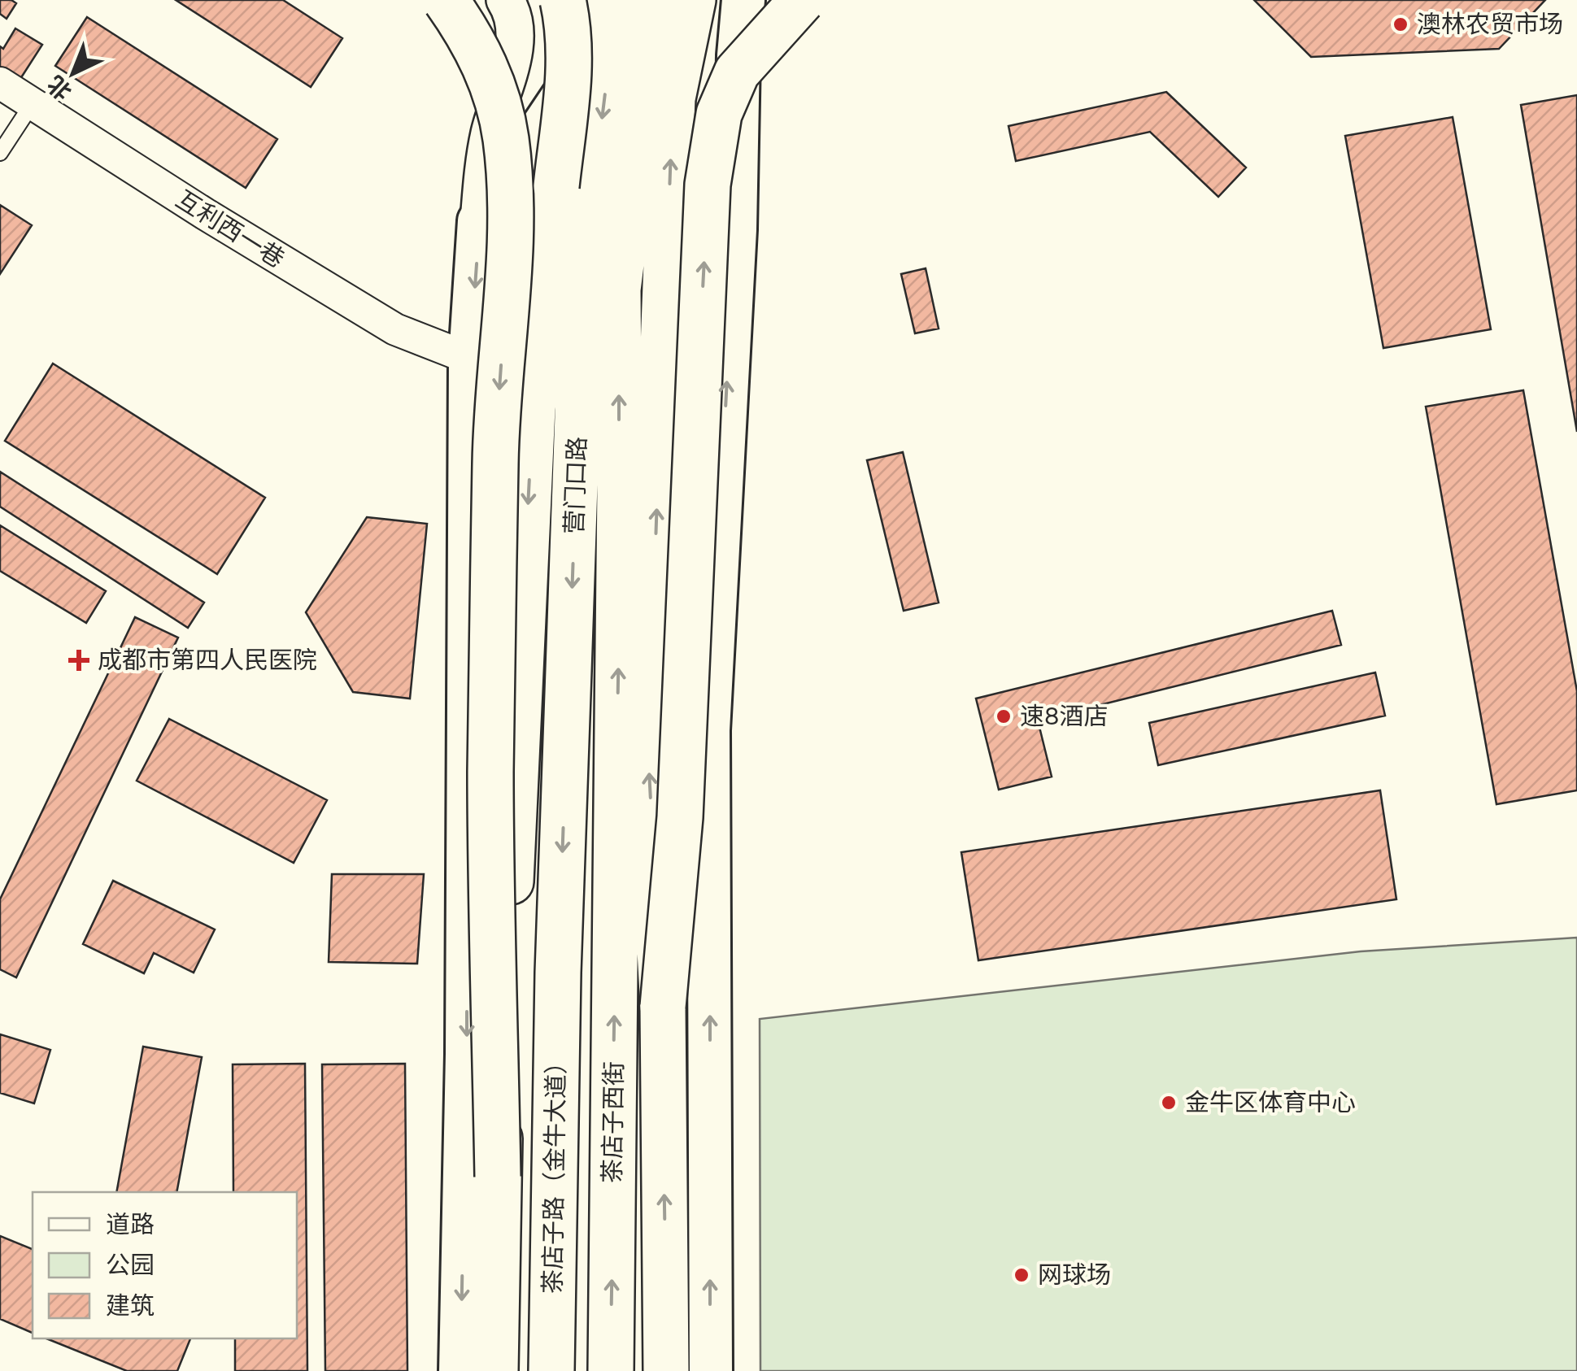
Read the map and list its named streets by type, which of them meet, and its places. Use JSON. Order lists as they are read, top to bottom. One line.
{"streets":{"highway":["营门口路","茶店子西街","茶店子路（金牛大道）"],"street":["互利西一巷"]},"crossings":[["营门口路","茶店子西街"],["营门口路","茶店子路（金牛大道）"]],"places":{"other":["澳林农贸市场","速8酒店","金牛区体育中心","网球场"],"health":["成都市第四人民医院"]},"legend":["道路","公园","建筑"],"north":"bottom left"}
